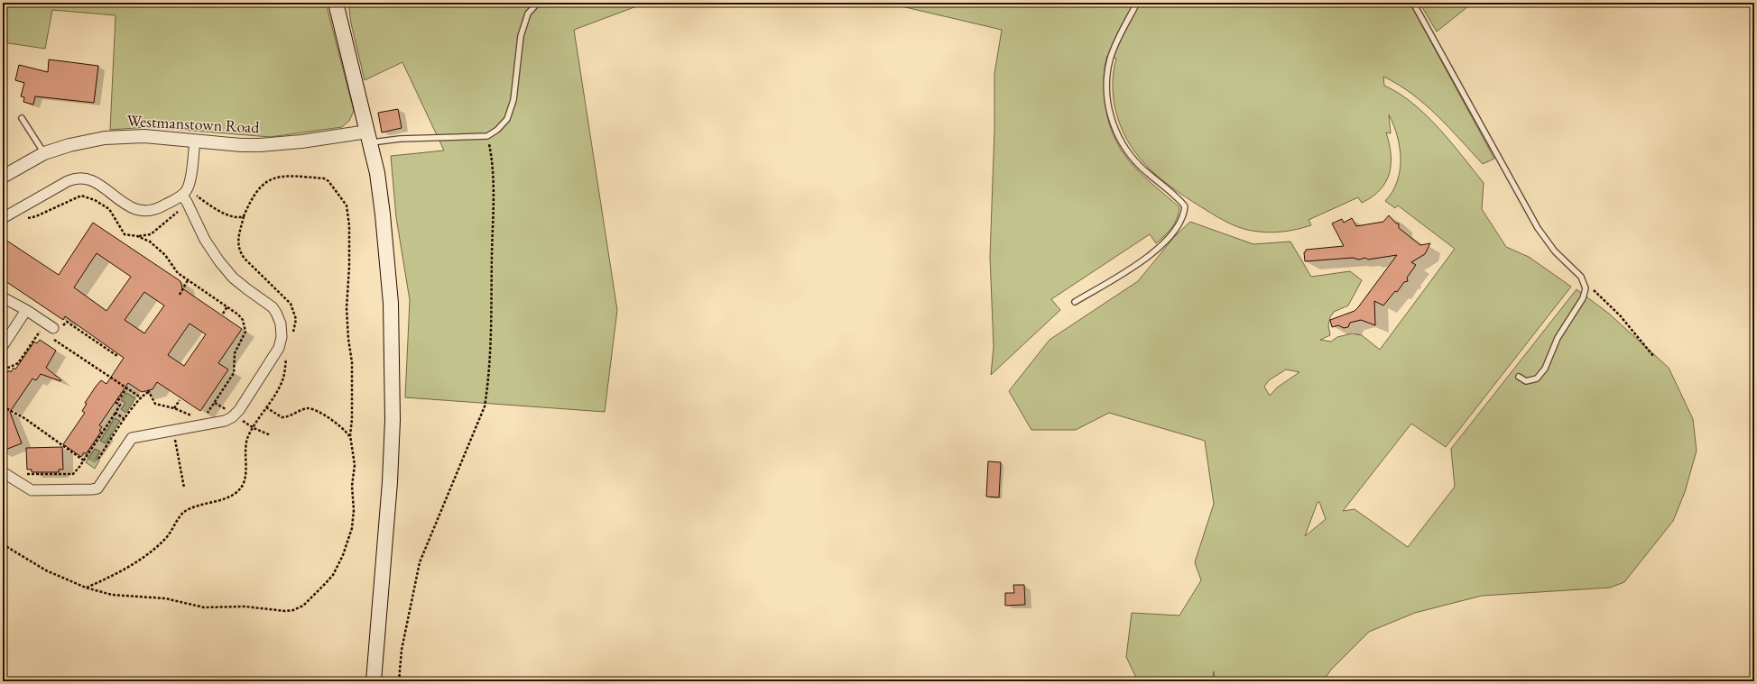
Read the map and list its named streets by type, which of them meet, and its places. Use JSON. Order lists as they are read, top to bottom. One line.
{"streets":{"street":["Westmanstown Road"]}}
